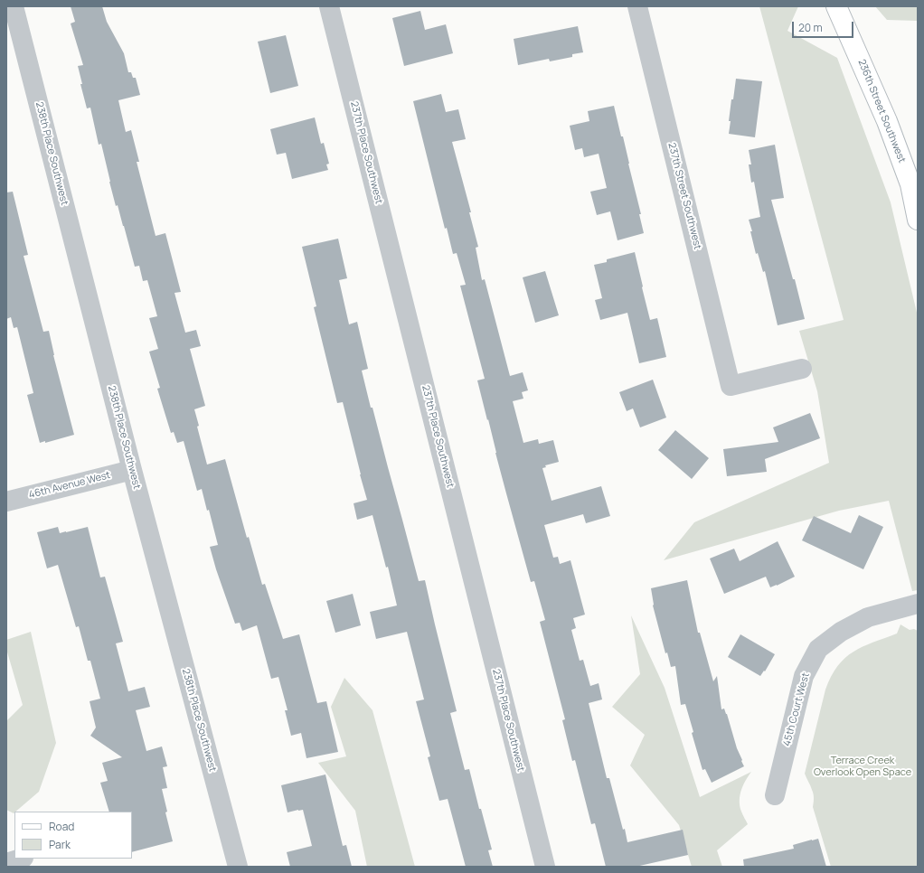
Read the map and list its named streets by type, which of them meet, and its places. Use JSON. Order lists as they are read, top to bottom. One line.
{"streets":{"main road":["236th Street Southwest"],"street":["237th Place Southwest","238th Place Southwest","237th Street Southwest","46th Avenue West","45th Court West"]},"crossings":[["238th Place Southwest","46th Avenue West"]],"parks":["Terrace Creek Overlook Open Space"],"legend":["Road","Park"],"scale_bar":"20 m"}
